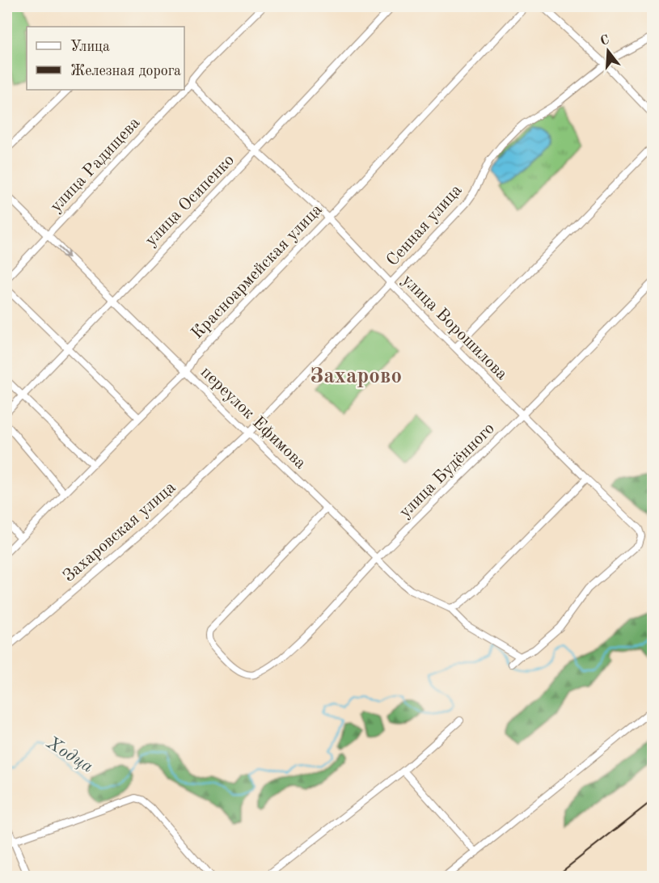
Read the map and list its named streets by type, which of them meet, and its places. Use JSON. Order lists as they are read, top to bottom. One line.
{"streets":{"street":["улица Радищева","улица Осипенко","Сенная улица","Красноармейская улица","улица Ворошилова","переулок Ефимова","улица Будённого","Захаровская улица"]},"crossings":[["улица Радищева","улица Ворошилова"],["улица Радищева","переулок Ефимова"],["улица Осипенко","улица Ворошилова"],["улица Осипенко","переулок Ефимова"],["Сенная улица","улица Ворошилова"],["Сенная улица","переулок Ефимова"],["Сенная улица","Захаровская улица"],["Красноармейская улица","улица Ворошилова"],["Красноармейская улица","переулок Ефимова"],["улица Ворошилова","улица Будённого"],["переулок Ефимова","улица Будённого"],["переулок Ефимова","Захаровская улица"]],"districts":["Захарово"],"water":["Ходца"],"legend":["Улица","Железная дорога"],"north":"top"}
